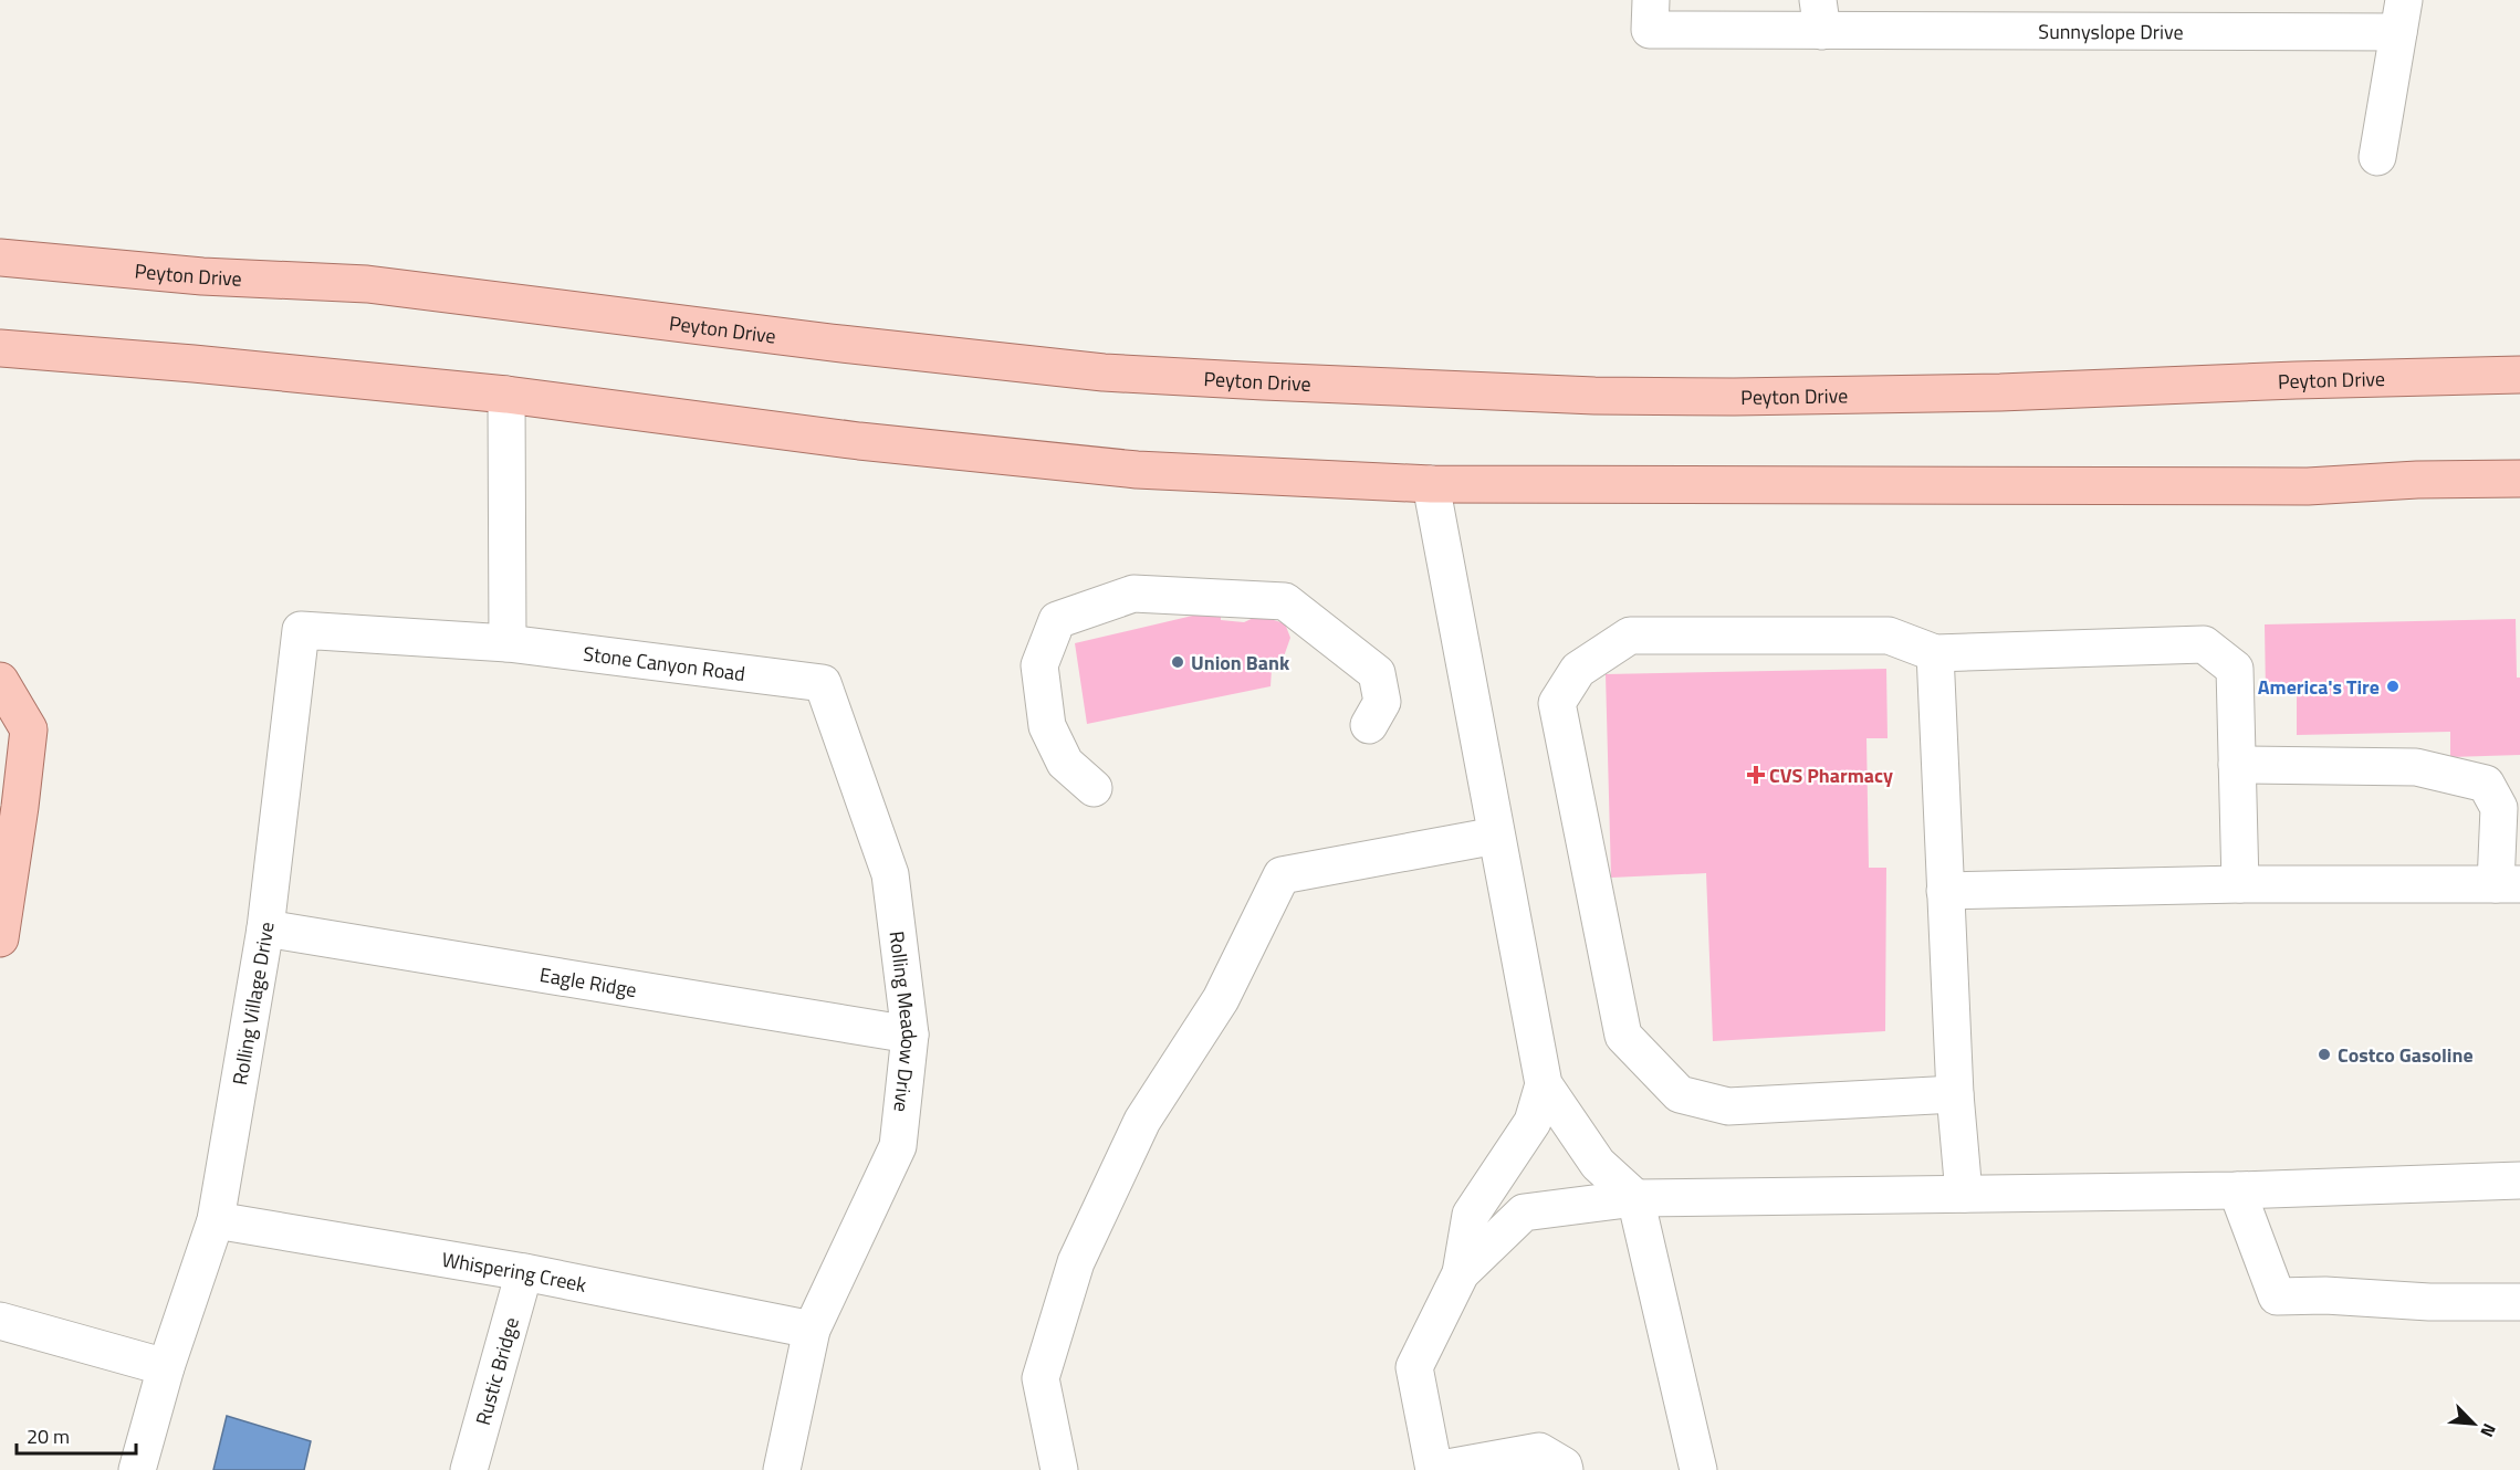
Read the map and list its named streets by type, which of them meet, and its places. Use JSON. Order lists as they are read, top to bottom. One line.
{"streets":{"main road":["Peyton Drive"],"street":["Sunnyslope Drive","Stone Canyon Road","Eagle Ridge","Rolling Village Drive","Rolling Meadow Drive","Whispering Creek","Rustic Bridge"]},"crossings":[["Stone Canyon Road","Rolling Village Drive"],["Stone Canyon Road","Rolling Meadow Drive"],["Eagle Ridge","Rolling Village Drive"],["Eagle Ridge","Rolling Meadow Drive"],["Rolling Village Drive","Whispering Creek"],["Rolling Meadow Drive","Whispering Creek"],["Whispering Creek","Rustic Bridge"]],"places":{"other":["Union Bank","America's Tire","Costco Gasoline"],"health":["CVS Pharmacy"]},"scale_bar":"20 m","north":"bottom right"}
